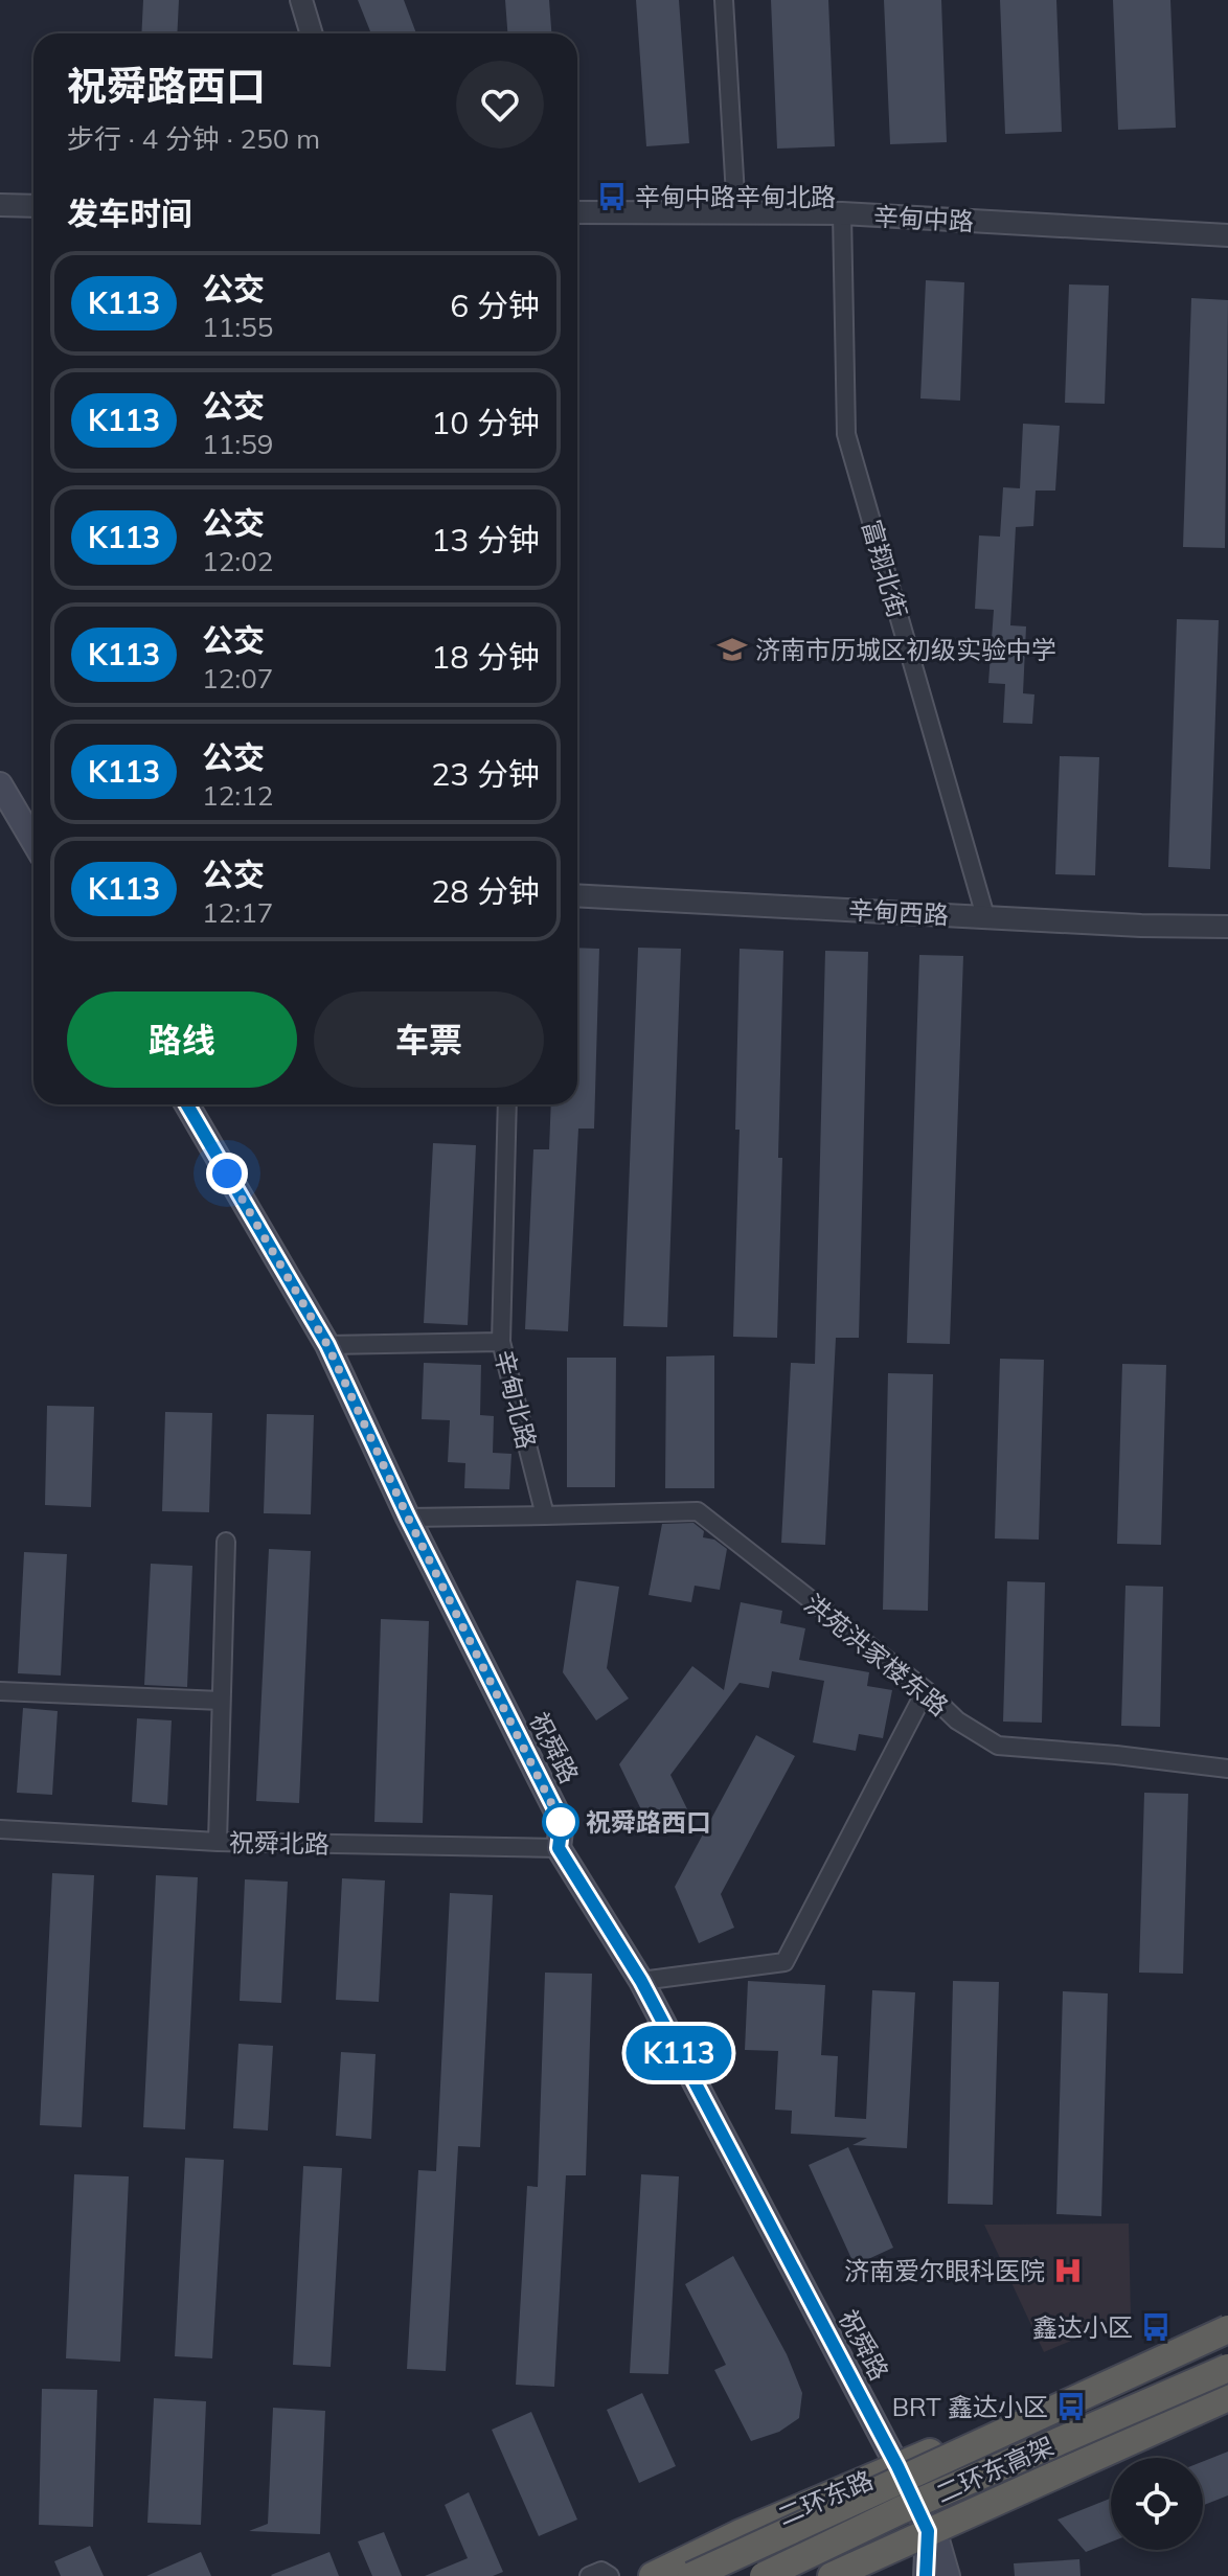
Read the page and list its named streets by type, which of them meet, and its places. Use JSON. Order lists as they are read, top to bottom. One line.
{"streets":{"highway":["二环东高架","二环东路"],"main road":["祝舜路"],"street":["辛甸中路","富翔北街","辛甸西路","辛甸北路","洪苑洪家楼东路","祝舜北路"]},"crossings":[["辛甸中路","富翔北街"],["富翔北街","辛甸西路"],["辛甸北路","洪苑洪家楼东路"],["祝舜路","祝舜北路"],["祝舜路","二环东路"]],"places":{"bus stop":["辛甸中路辛甸北路","鑫达小区","BRT 鑫达小区"],"school or university":["济南市历城区初级实验中学"],"other":["祝舜路西口"],"hospital":["济南爱尔眼科医院"]},"lines":["bus line K113"],"page":{"on_map":"K113","heading":[["祝舜路西口","步行 · 4 分钟 · 250 m"],"发车时间"],"list":[{"mark":"K113","name":"公交","note":"11:55","value":"6 分钟"},{"mark":"K113","name":"公交","note":"11:59","value":"10 分钟"},{"mark":"K113","name":"公交","note":"12:02","value":"13 分钟"},{"mark":"K113","name":"公交","note":"12:07","value":"18 分钟"},{"mark":"K113","name":"公交","note":"12:12","value":"23 分钟"},{"mark":"K113","name":"公交","note":"12:17","value":"28 分钟"}],"buttons":["路线","车票"]}}
